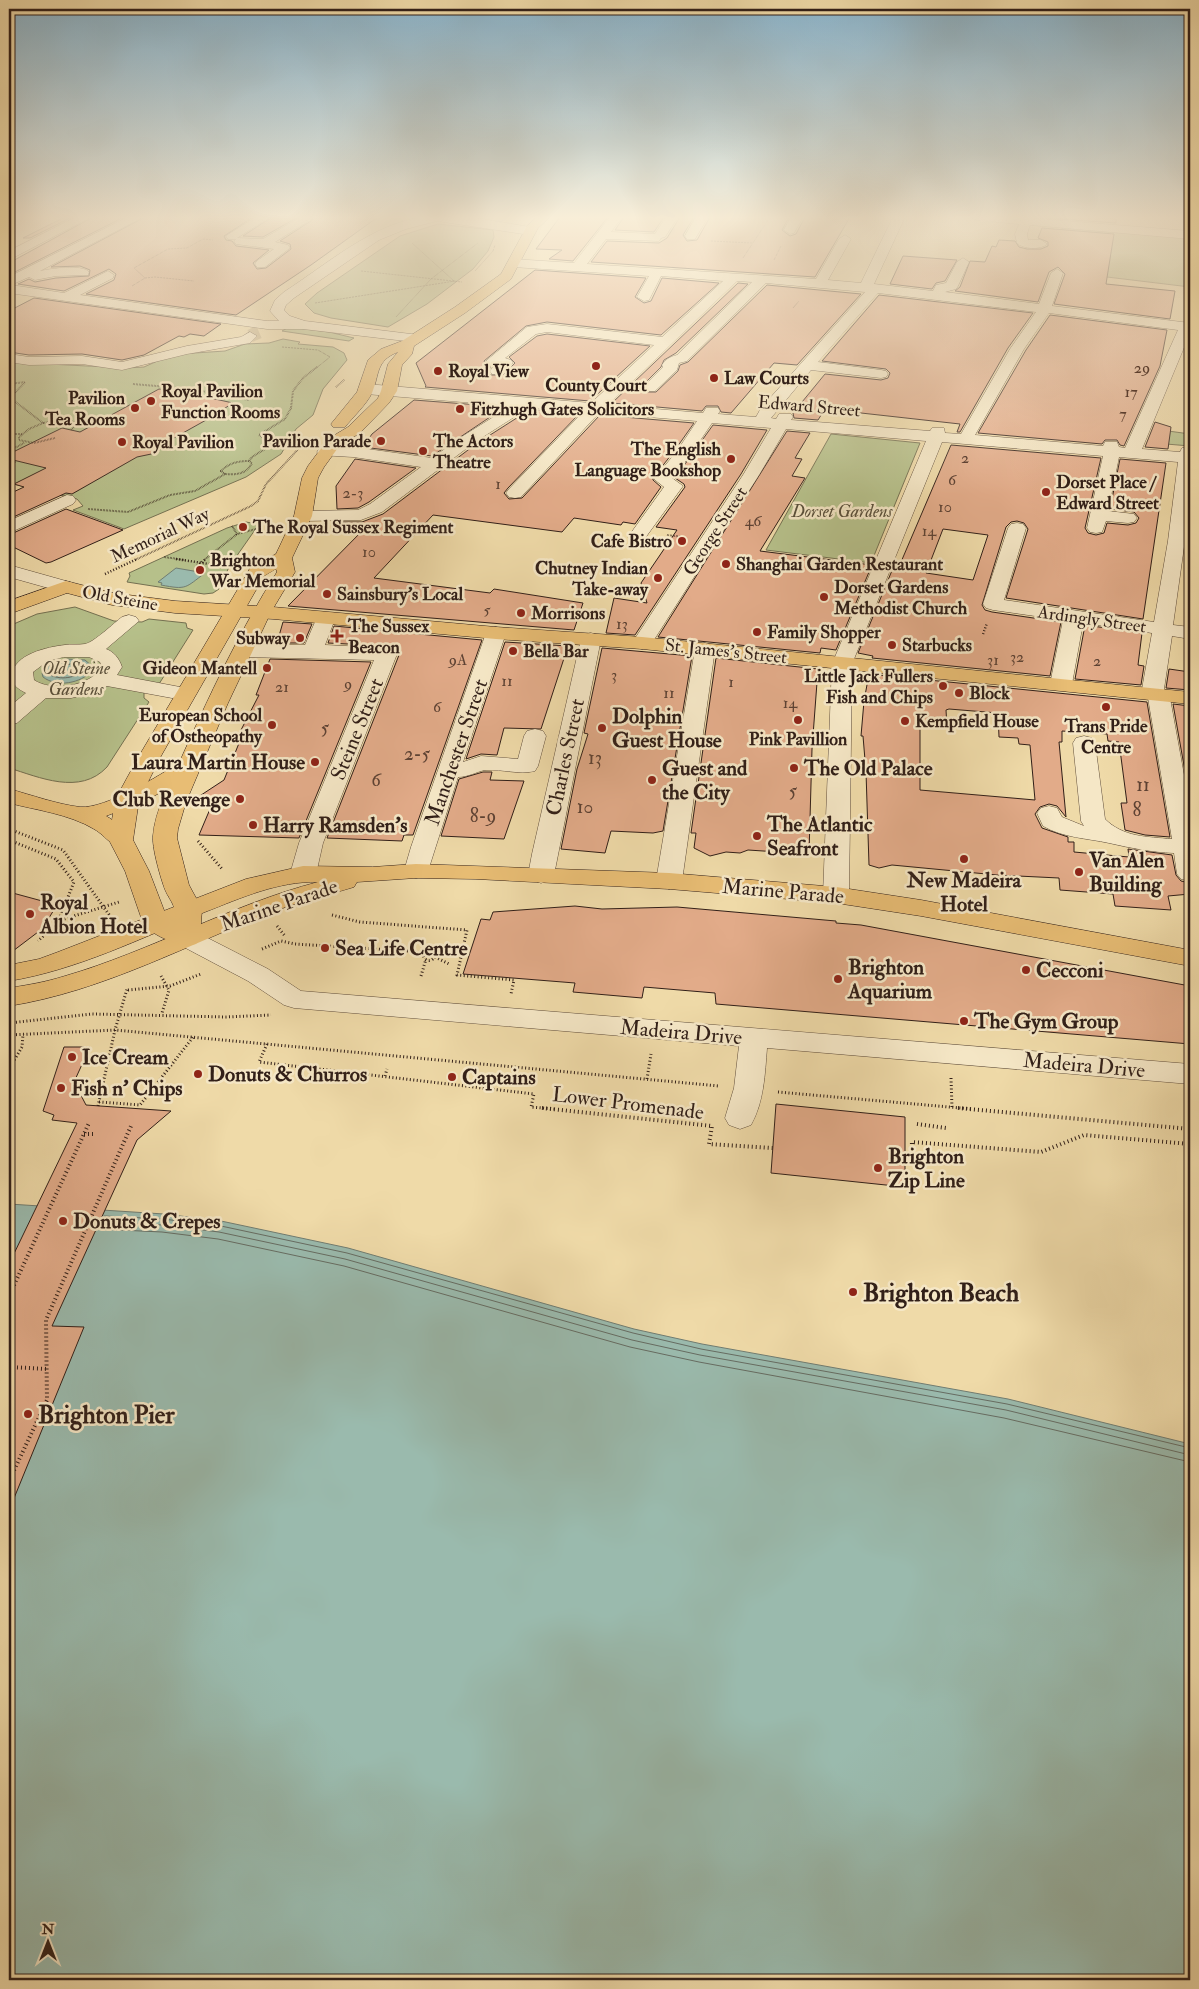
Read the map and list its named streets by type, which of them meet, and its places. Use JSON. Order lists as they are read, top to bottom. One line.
{"streets":{"main road":["Old Steine","St. James's Street","Marine Parade"],"street":["Edward Street","George Street","Ardingly Street","Steine Street","Manchester Street","Charles Street","Madeira Drive"],"path":["Memorial Way","Lower Promenade"]},"crossings":[["Edward Street","George Street"],["George Street","St. James's Street"],["Memorial Way","Old Steine"],["Old Steine","St. James's Street"],["St. James's Street","Manchester Street"],["St. James's Street","Charles Street"],["Steine Street","Marine Parade"],["Manchester Street","Marine Parade"],["Charles Street","Marine Parade"],["Marine Parade","Madeira Drive"]],"parks":["Dorset Gardens","Old Steine Gardens"],"places":{"other":["County Court","Royal View","Law Courts","Royal Pavilion Function Rooms","Pavilion Tea Rooms","Fitzhugh Gates Solicitors","Pavilion Parade","Royal Pavilion","The Actors Theatre","The English Language Bookshop","Dorset Place / Edward Street","The Royal Sussex Regiment","Cafe Bistro","Shanghai Garden Restaurant","Brighton War Memorial","Chutney Indian Take-away","Sainsbury's Local","Dorset Gardens Methodist Church","Morrisons","Family Shopper","Subway","Starbucks","Bella Bar","Gideon Mantell","Little Jack Fullers Fish and Chips","Block","Trans Pride Centre","Pink Pavillion","Kempfield House","European School of Ostheopathy","Dolphin Guest House","Laura Martin House","The Old Palace","Guest and the City","Club Revenge","Harry Ramsden's","The Atlantic Seafront","New Madeira Hotel","Van Alen Building","Royal Albion Hotel","Sea Life Centre","Cecconi","Brighton Aquarium","The Gym Group","Ice Cream","Donuts & Churros","Captains","Fish n' Chips","Brighton Zip Line","Donuts & Crepes","Brighton Beach","Brighton Pier"],"health":["The Sussex Beacon"]},"house_numbers":["29","17","7","2","6","1","2-3","10","46","14","10","5","13","32","9A","31","2","3","11","1","9","21","11","14","6","5","2-5","13","6","11","5","10","8","8-9"],"north":"top"}
